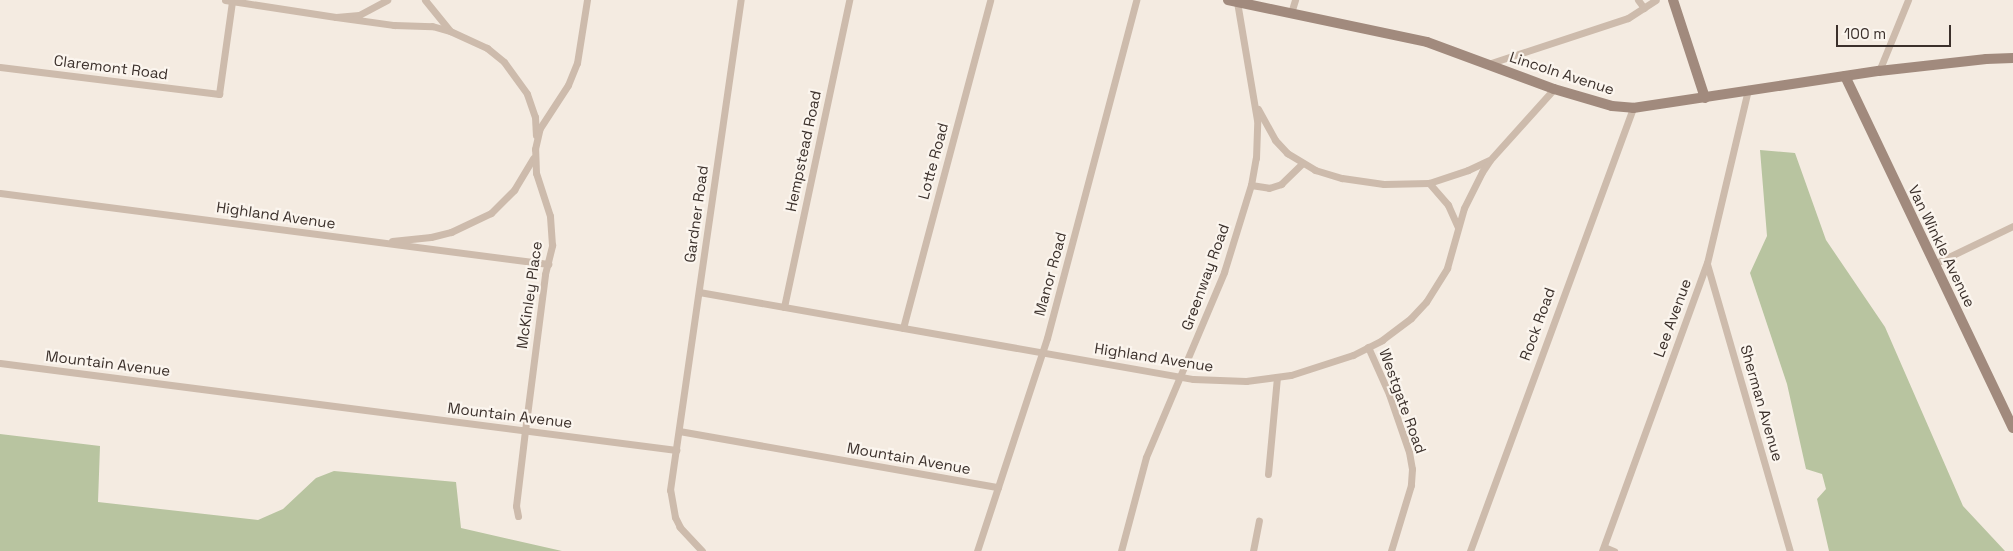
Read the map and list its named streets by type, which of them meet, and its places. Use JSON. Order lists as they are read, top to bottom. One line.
{"streets":{"main road":["Lincoln Avenue","Van Winkle Avenue"],"street":["Claremont Road","Hempstead Road","Lotte Road","Gardner Road","Highland Avenue","Manor Road","Greenway Road","McKinley Place","Lee Avenue","Rock Road","Mountain Avenue","Westgate Road","Sherman Avenue"]},"crossings":[["Lincoln Avenue","Highland Avenue"],["Lincoln Avenue","Van Winkle Avenue"],["Lincoln Avenue","Greenway Road"],["Lincoln Avenue","Lee Avenue"],["Lincoln Avenue","Rock Road"],["Hempstead Road","Highland Avenue"],["Lotte Road","Highland Avenue"],["Gardner Road","Highland Avenue"],["Gardner Road","Mountain Avenue"],["Highland Avenue","Manor Road"],["Highland Avenue","Greenway Road"],["Highland Avenue","McKinley Place"],["Highland Avenue","Westgate Road"],["Manor Road","Mountain Avenue"],["McKinley Place","Mountain Avenue"],["Lee Avenue","Sherman Avenue"]],"scale_bar":"100 m"}
